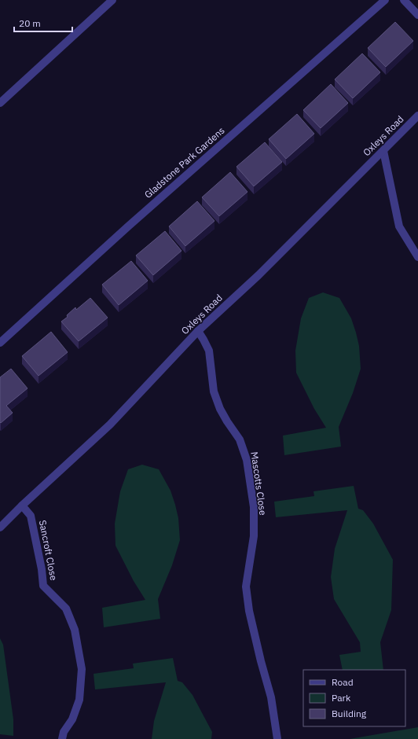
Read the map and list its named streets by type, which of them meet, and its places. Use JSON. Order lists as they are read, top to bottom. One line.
{"streets":{"street":["Oxleys Road","Gladstone Park Gardens","Mascotts Close","Sancroft Close"]},"crossings":[["Oxleys Road","Mascotts Close"],["Oxleys Road","Sancroft Close"]],"legend":["Road","Park","Building"],"scale_bar":"20 m"}
